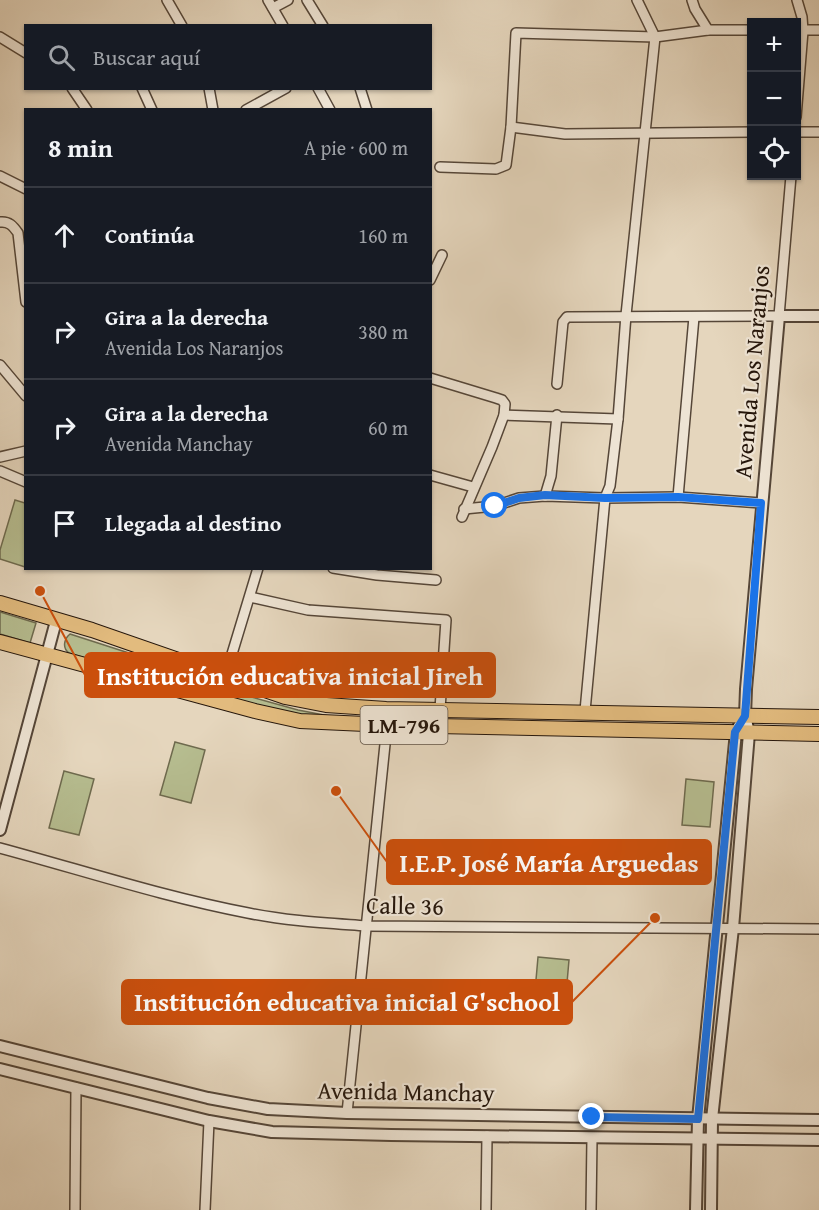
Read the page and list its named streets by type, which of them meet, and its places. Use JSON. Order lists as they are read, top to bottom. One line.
{"streets":{"main road":["LM-796"],"street":["Avenida Los Naranjos","Calle 36","Avenida Manchay"]},"crossings":[["Avenida Los Naranjos","LM-796"],["Avenida Los Naranjos","Calle 36"],["Avenida Los Naranjos","Avenida Manchay"]],"places":["Institución educativa inicial Jireh","I.E.P. José María Arguedas","Institución educativa inicial G'school"],"page":{"map_buttons":["+","−"],"search":"Buscar aquí","heading":["8 min","A pie · 600 m"],"list":[["Continúa","160 m"],["Gira a la derecha","Avenida Los Naranjos","380 m"],["Gira a la derecha","Avenida Manchay","60 m"],"Llegada al destino"]}}
